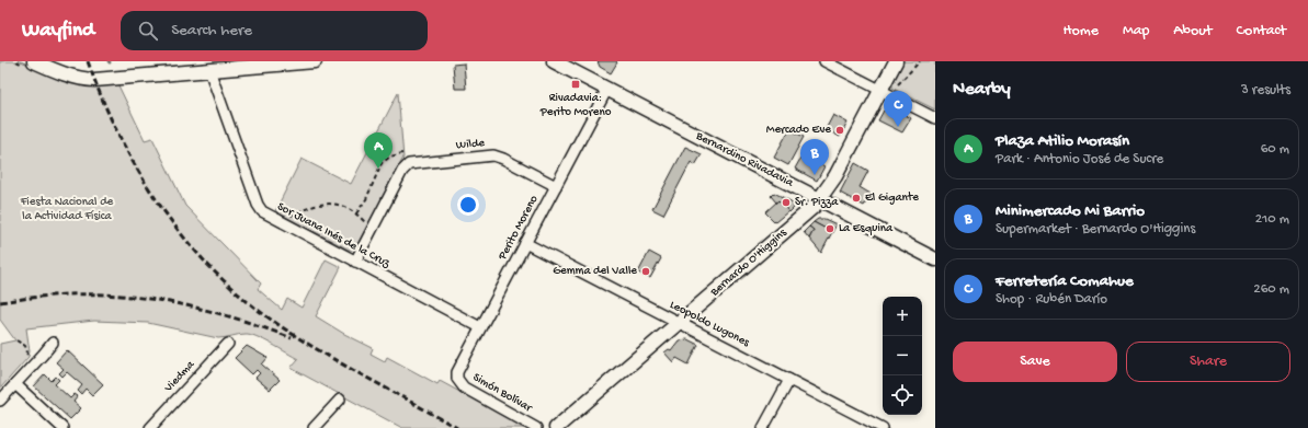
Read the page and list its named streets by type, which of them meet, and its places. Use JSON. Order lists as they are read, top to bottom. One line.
{"streets":{"main road":["Bernardino Rivadavia","Bernardo O'Higgins"],"street":["Wilde","Perito Moreno","Sor Juana Inés de la Cruz","Leopoldo Lugones","Viedma","Simón Bolívar"]},"crossings":[["Wilde","Perito Moreno"],["Bernardino Rivadavia","Perito Moreno"],["Bernardino Rivadavia","Bernardo O'Higgins"],["Perito Moreno","Sor Juana Inés de la Cruz"],["Perito Moreno","Leopoldo Lugones"],["Perito Moreno","Simón Bolívar"],["Bernardo O'Higgins","Leopoldo Lugones"]],"parks":["Fiesta Nacional de la Actividad Física"],"places":{"transit":["Rivadavia: Perito Moreno"],"other":["Mercado Eve","El Gigante","Sr. Pizza","La Esquina","Gemma del Valle"]},"page":{"header":"Wayfind","search":"Search here","nav":["Home","Map","About","Contact"],"heading":["Nearby","3 results"],"pins":["C","A","B"],"list":[{"mark":"A","name":"Plaza Atilio Morasín","note":"Park · Antonio José de Sucre","value":"60 m"},{"mark":"B","name":"Minimercado Mi Barrio","note":"Supermarket · Bernardo O'Higgins","value":"210 m"},{"mark":"C","name":"Ferretería Comahue","note":"Shop · Rubén Darío","value":"260 m"}],"map_buttons":["+","−"],"buttons":["Save","Share"]}}
